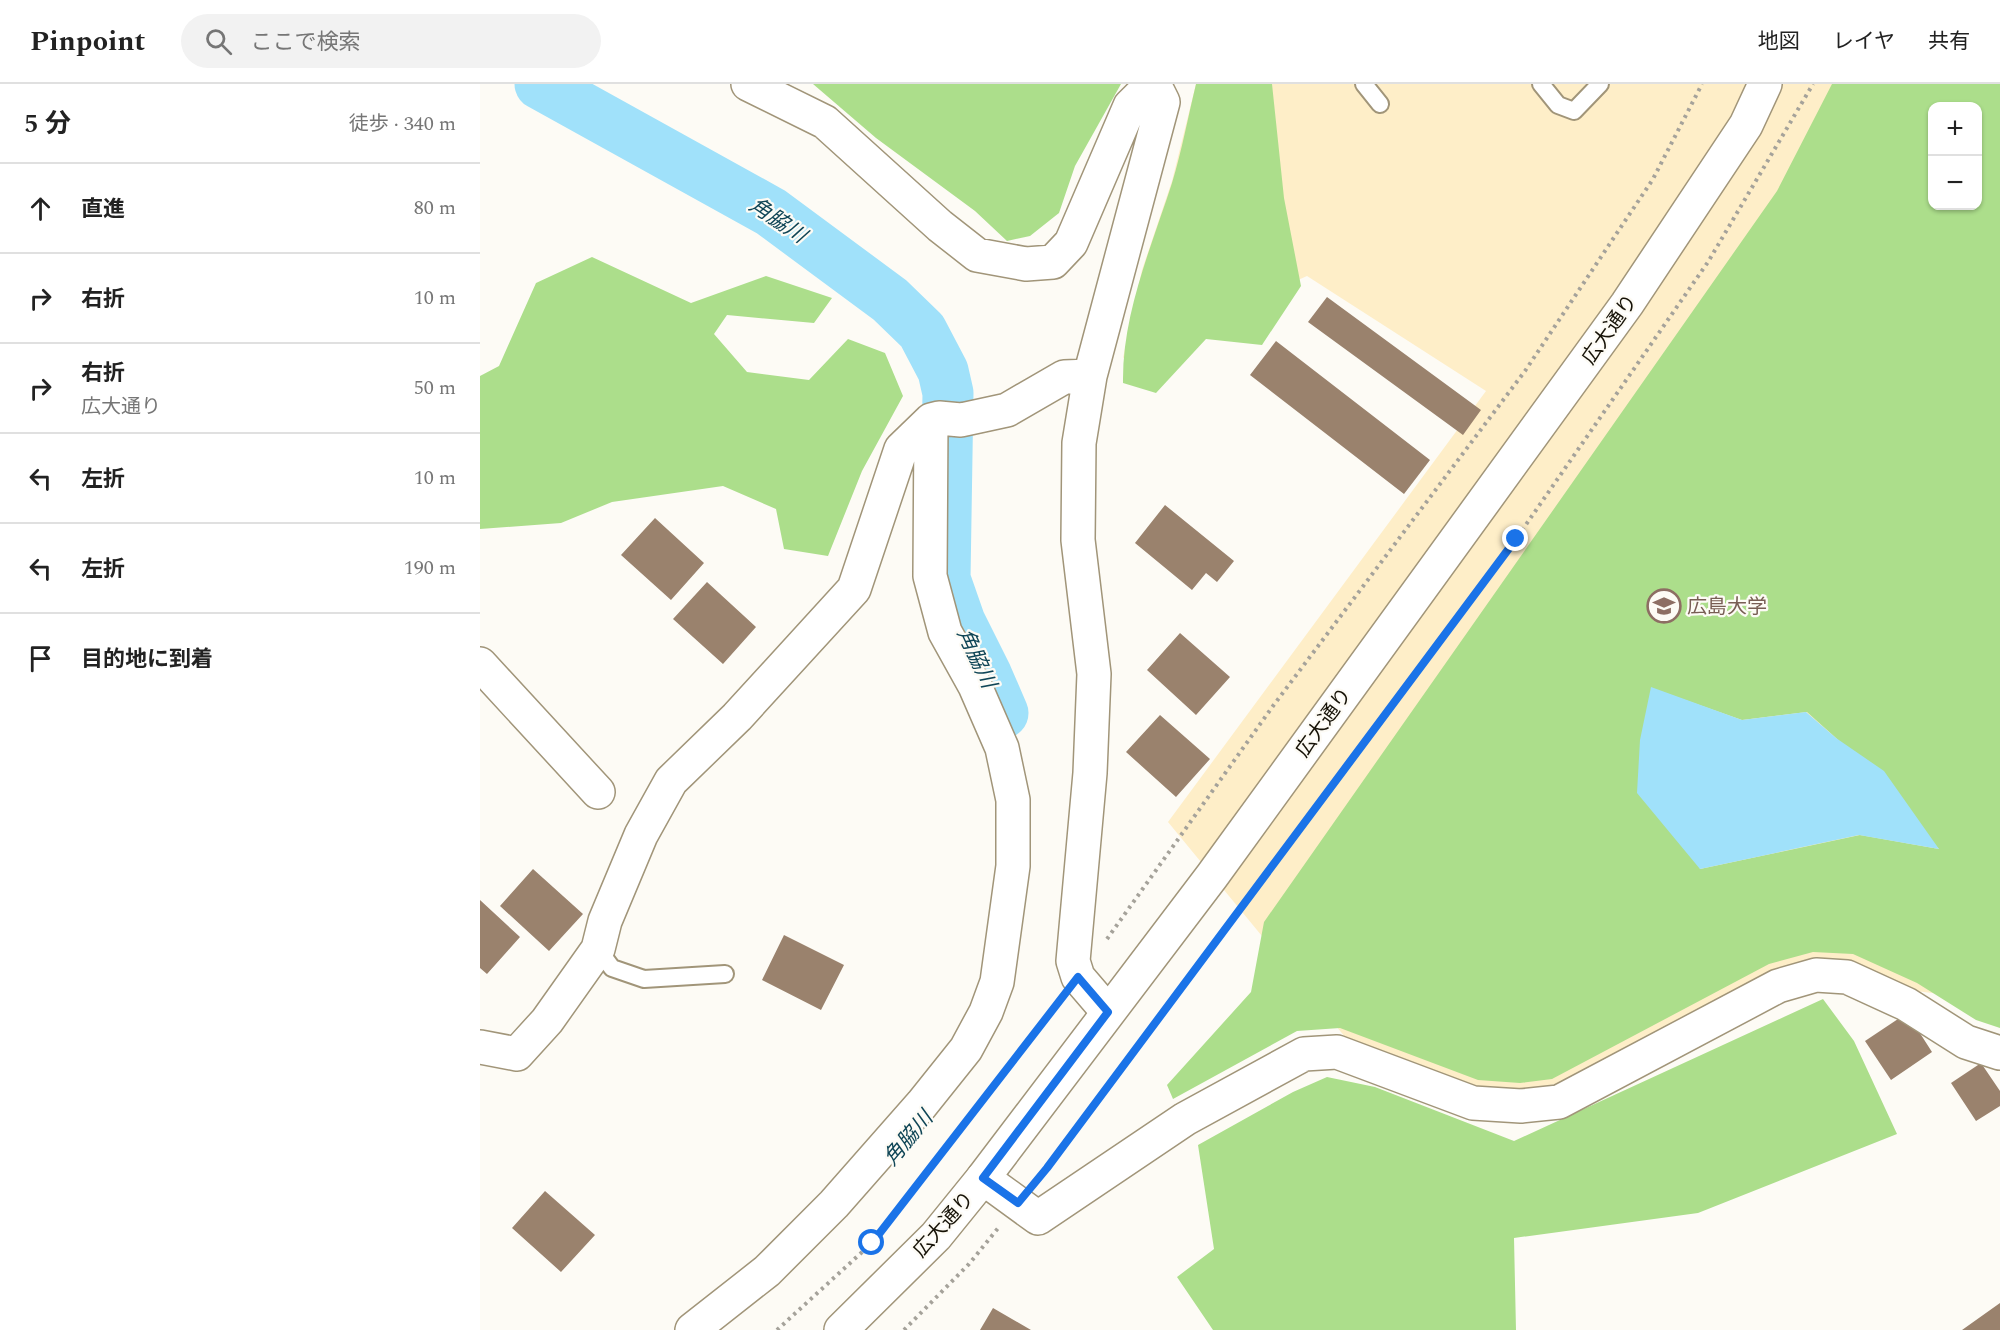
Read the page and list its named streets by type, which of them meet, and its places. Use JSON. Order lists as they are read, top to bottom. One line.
{"streets":{"street":["広大通り"]},"water":["角脇川"],"places":{"school or university":["広島大学"]},"page":{"header":"Pinpoint","search":"ここで検索","nav":["地図","レイヤ","共有"],"heading":["5 分","徒歩 · 340 m"],"map_buttons":["+","−"],"list":[["直進","80 m"],["右折","10 m"],["右折","広大通り","50 m"],["左折","10 m"],["左折","190 m"],"目的地に到着"]}}
